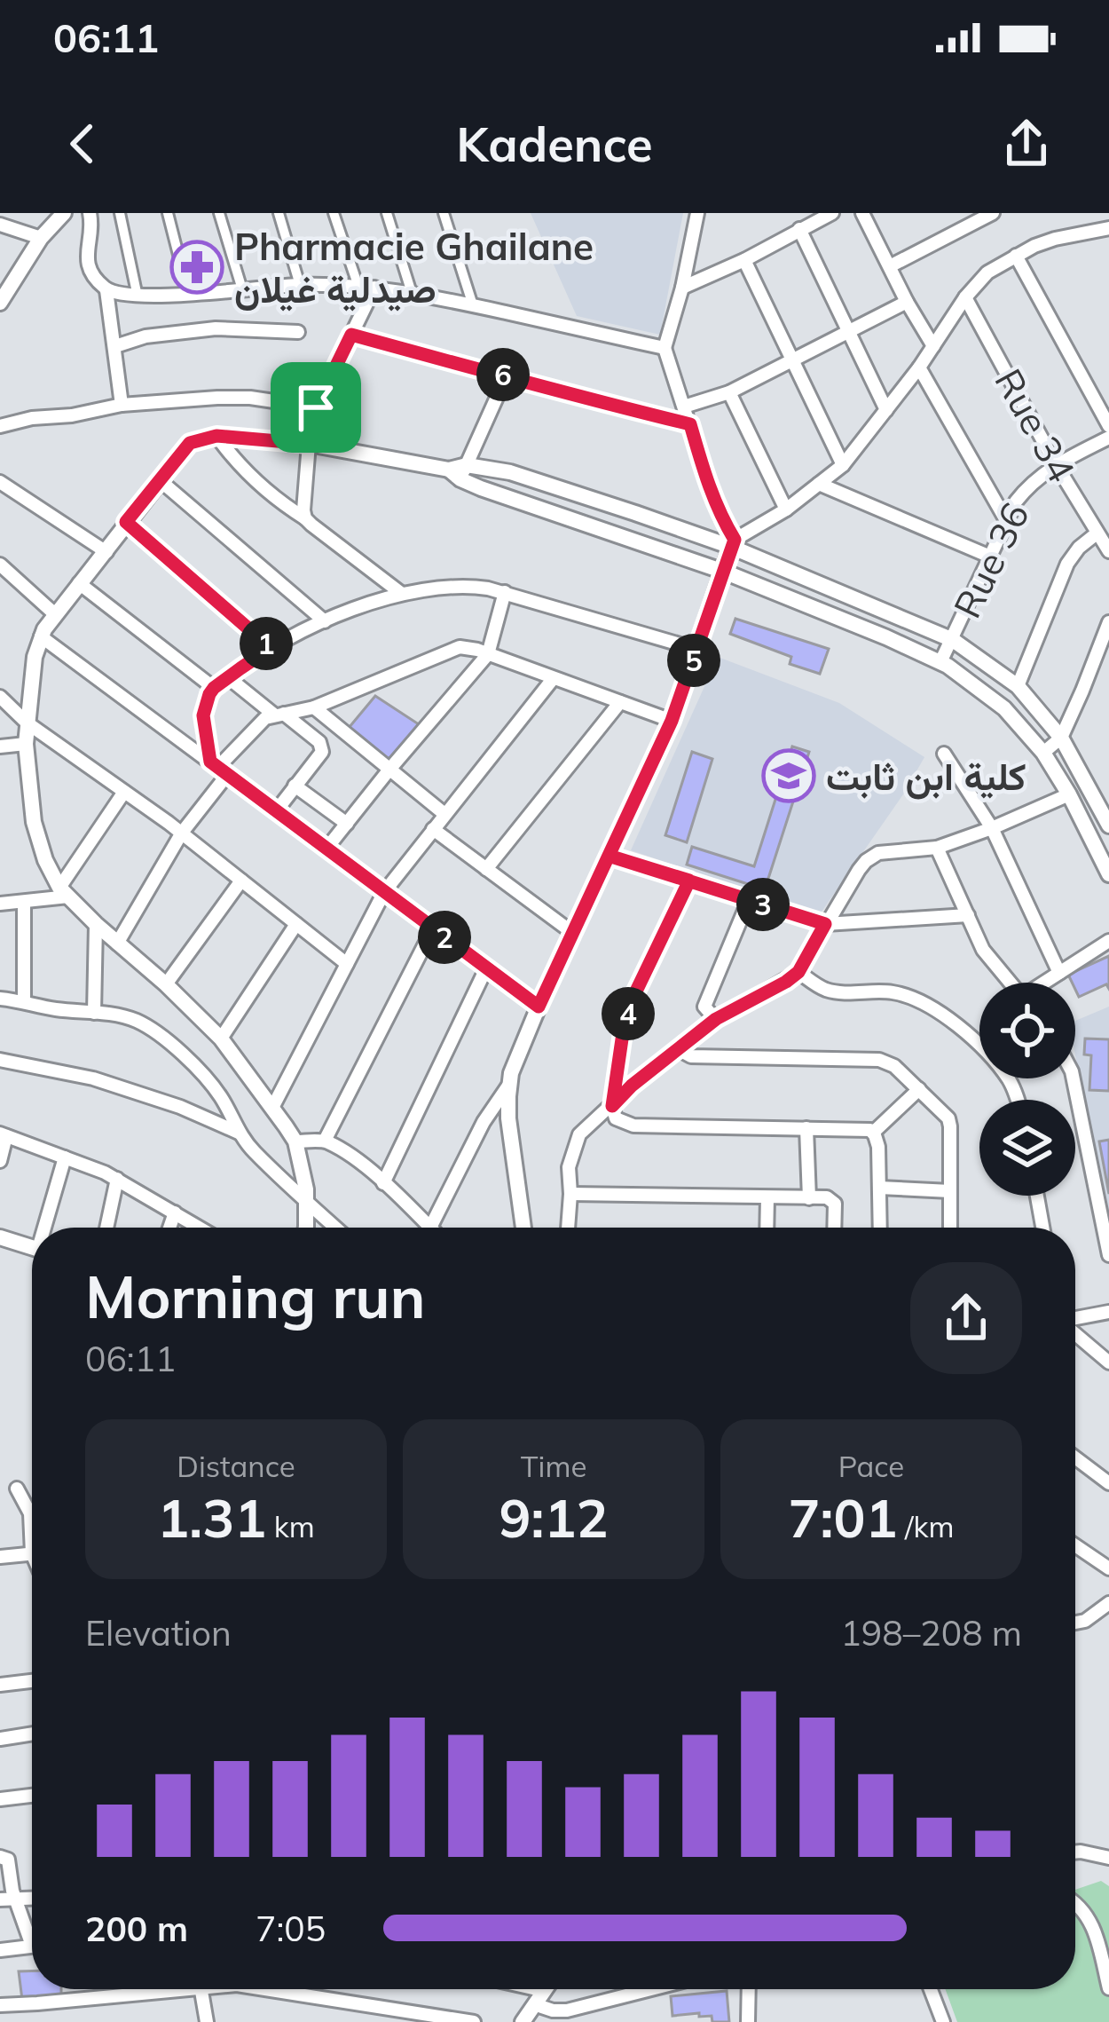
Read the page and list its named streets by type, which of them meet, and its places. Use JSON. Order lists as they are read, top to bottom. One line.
{"streets":{"street":["Rue 34","Rue 36"]},"crossings":[["Rue 34","Rue 36"]],"places":{"pharmacy":["Pharmacie Ghailane صيدلية غيلان"],"school or university":["كلية ابن ثابت"]},"page":{"status":"06:11","header":"Kadence","pins":["6","1","5","3","2","4"],"heading":["Morning run","06:11"],"stats":[["Distance","1.31 km"],["Time","9:12"],["Pace","7:01 /km"]],"chart":["Elevation","198–208 m"],"list":[{"name":"200 m","note":"7:05"}]}}
